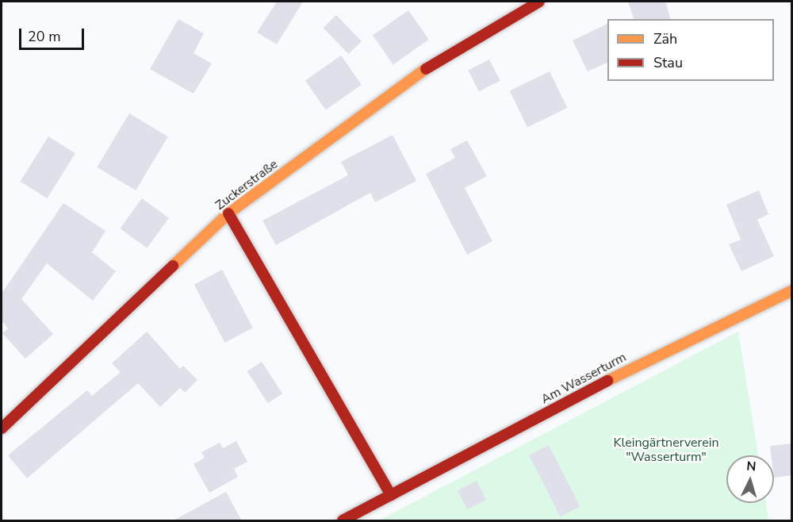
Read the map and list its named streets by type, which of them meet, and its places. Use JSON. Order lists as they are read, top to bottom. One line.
{"streets":{"street":["Zuckerstraße","Am Wasserturm"]},"parks":["Kleingärtnerverein \"Wasserturm\""],"legend":["Zäh","Stau"],"scale_bar":"20 m","north":"top"}
